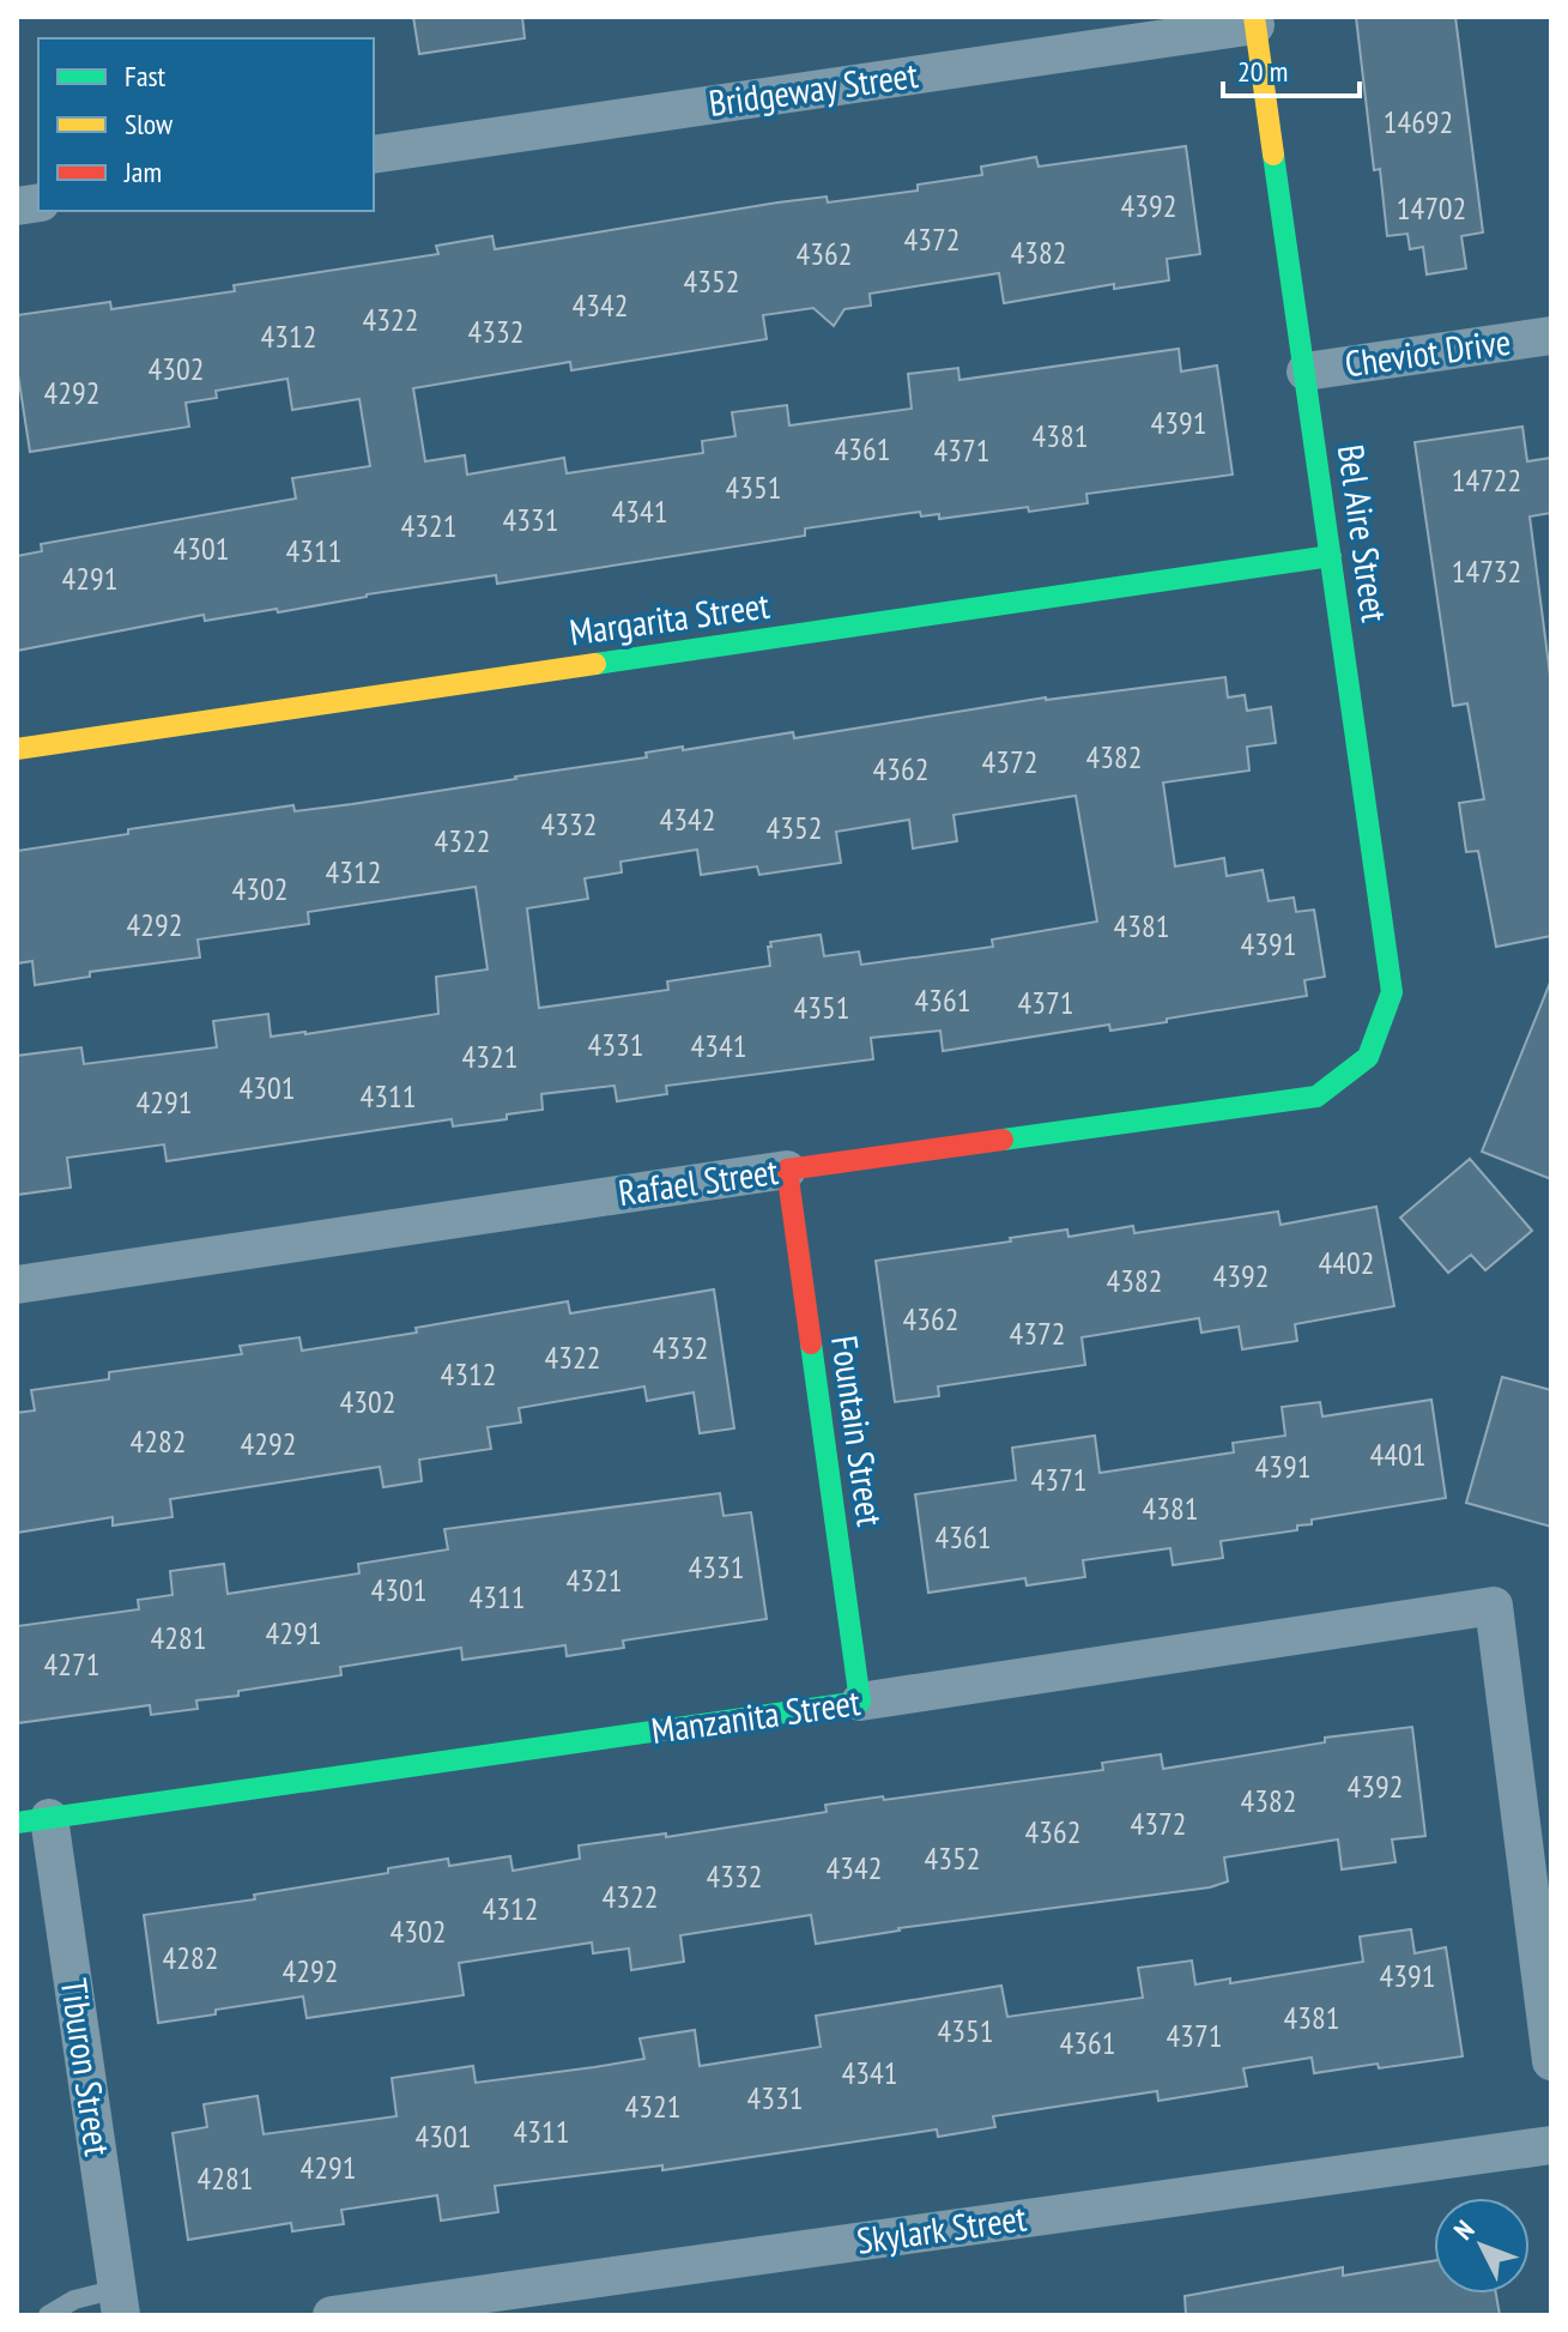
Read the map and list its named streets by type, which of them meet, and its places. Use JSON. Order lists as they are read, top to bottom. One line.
{"streets":{"street":["Bridgeway Street","Cheviot Drive","Bel Aire Street","Margarita Street","Rafael Street","Fountain Street","Manzanita Street","Tiburon Street","Skylark Street"]},"crossings":[["Bridgeway Street","Bel Aire Street"],["Cheviot Drive","Bel Aire Street"],["Bel Aire Street","Margarita Street"],["Bel Aire Street","Rafael Street"],["Rafael Street","Fountain Street"],["Fountain Street","Manzanita Street"],["Manzanita Street","Tiburon Street"]],"house_numbers":["14692","4392","14702","4372","4382","4362","4352","4342","4322","4332","4312","4302","4292","4391","4381","4361","4371","14722","4351","4341","4331","4321","4301","4311","14732","4291","4382","4372","4362","4342","4332","4352","4322","4312","4302","4292","4381","4391","4361","4371","4351","4331","4341","4321","4301","4311","4291","4402","4392","4382","4362","4372","4332","4322","4312","4302","4282","4292","4401","4391","4371","4381","4361","4331","4321","4301","4311","4291","4281","4271","4392","4382","4372","4362","4352","4342","4332","4322","4312","4302","4282","4292","4391","4381","4351","4371","4361","4341","4331","4321","4311","4301","4291","4281"],"legend":["Fast","Slow","Jam"],"scale_bar":"20 m","north":"top left"}
